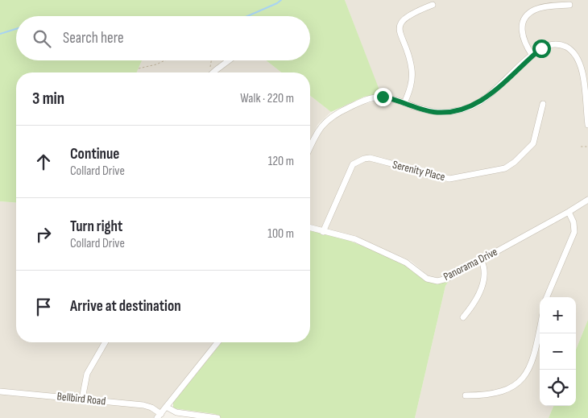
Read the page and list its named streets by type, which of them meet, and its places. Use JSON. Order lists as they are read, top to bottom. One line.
{"streets":{"street":["Serenity Place","Panorama Drive","Bellbird Road"]},"crossings":[["Serenity Place","Panorama Drive"]],"page":{"search":"Search here","heading":["3 min","Walk · 220 m"],"list":[["Continue","Collard Drive","120 m"],["Turn right","Collard Drive","100 m"],"Arrive at destination"],"map_buttons":["+","−"]}}
